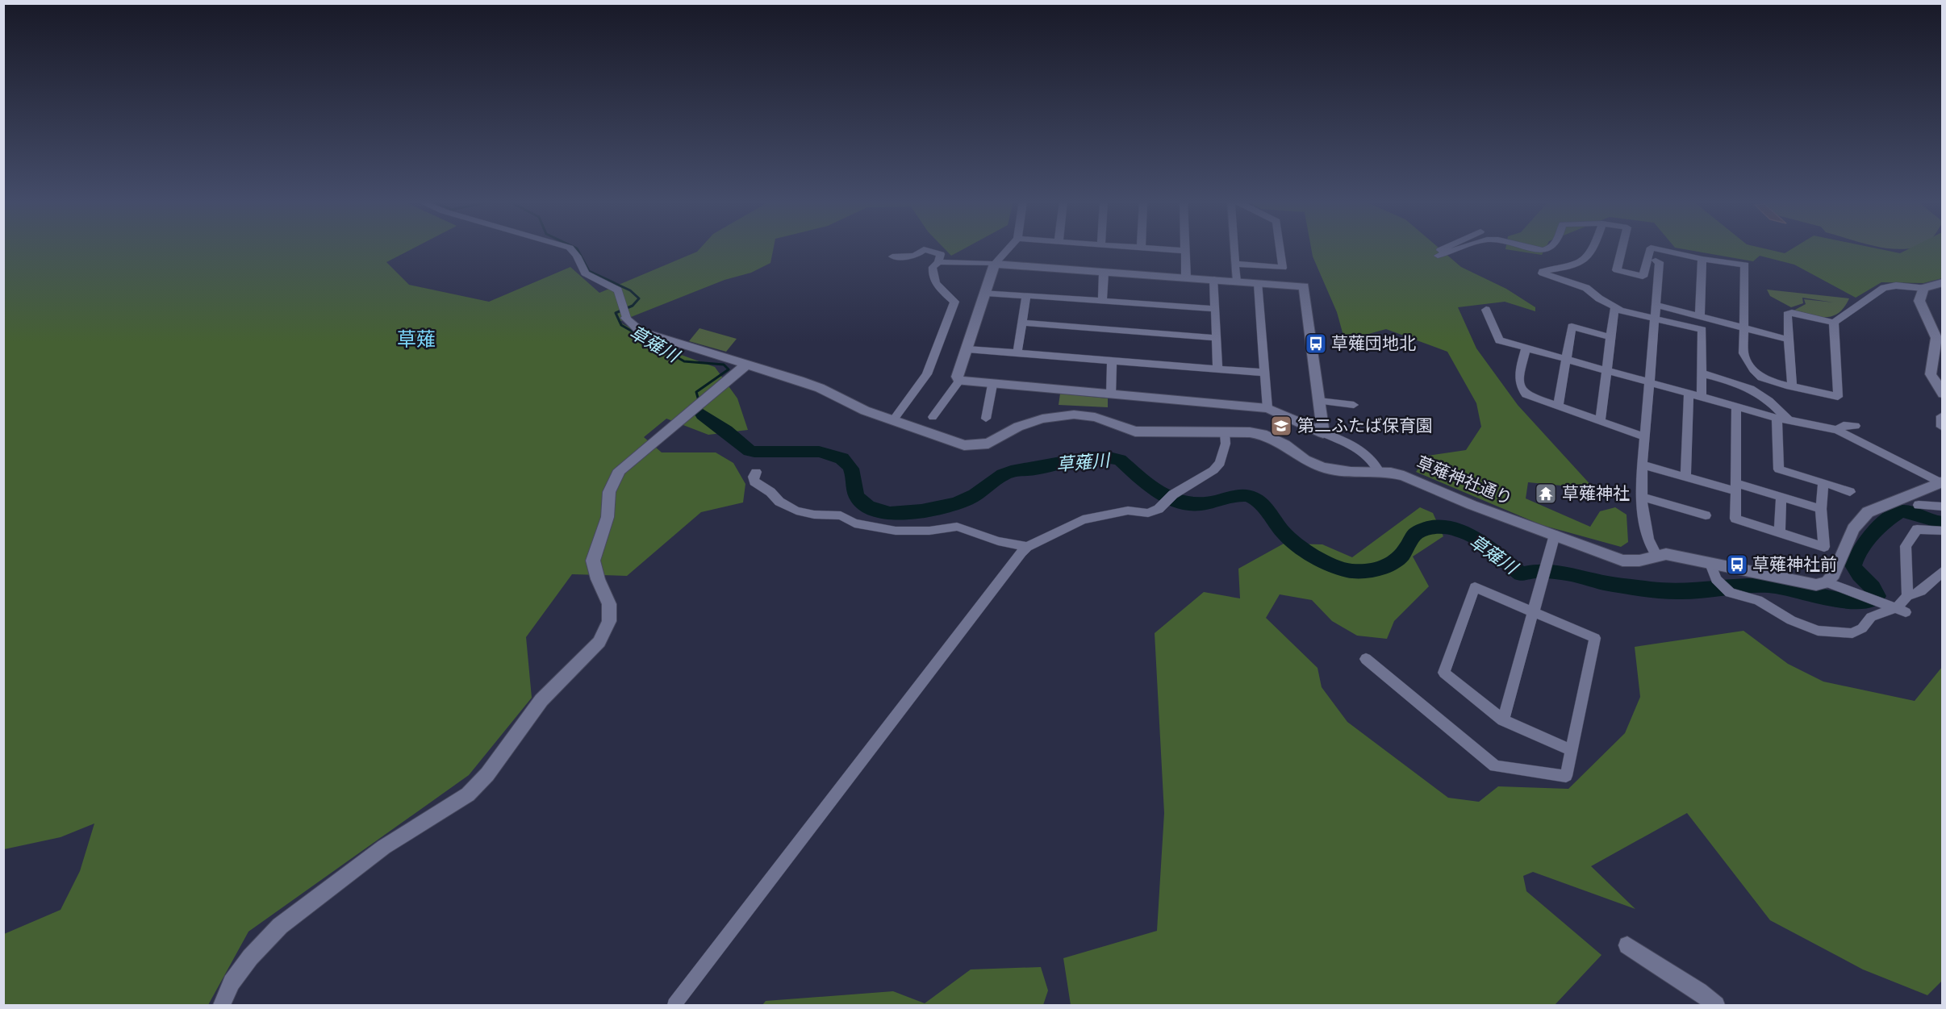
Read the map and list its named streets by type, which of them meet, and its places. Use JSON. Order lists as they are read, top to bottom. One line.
{"streets":{"street":["草薙神社通り"]},"districts":["草薙"],"water":["草薙川"],"places":{"bus stop":["草薙団地北","草薙神社前"],"school or university":["第二ふたば保育園"],"temple":["草薙神社"]}}
